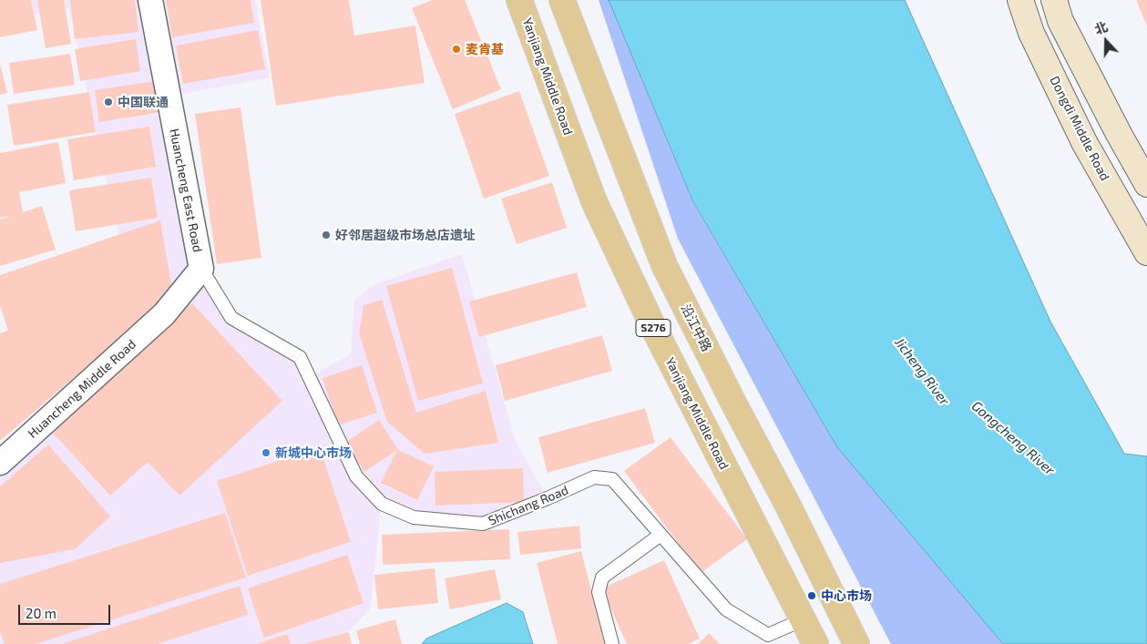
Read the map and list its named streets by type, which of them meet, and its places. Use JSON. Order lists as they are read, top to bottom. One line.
{"streets":{"main road":["Yanjiang Middle Road","Dongdi Middle Road","S276","沿江中路"],"street":["Huancheng East Road","Huancheng Middle Road"],"lane":["Shichang Road"]},"crossings":[["Yanjiang Middle Road","Shichang Road"],["Huancheng East Road","Huancheng Middle Road"],["Huancheng East Road","Shichang Road"]],"water":["Jicheng River","Gongcheng River"],"places":["麦肯基","中国联通","好邻居超级市场总店遗址","新城中心市场","中心市场"],"scale_bar":"20 m","north":"top"}
